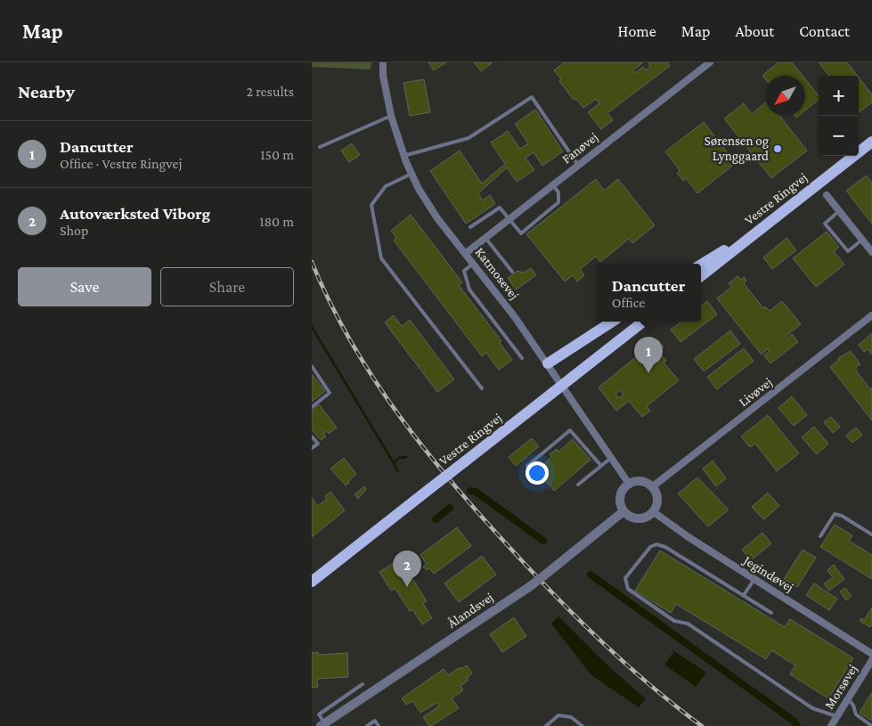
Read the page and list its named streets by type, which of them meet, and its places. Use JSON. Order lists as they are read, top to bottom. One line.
{"streets":{"main road":["Vestre Ringvej"],"street":["Fanøvej","Katmosevej","Livøvej","Jegindøvej","Ålandsvej","Morsøvej"]},"crossings":[["Fanøvej","Katmosevej"],["Katmosevej","Livøvej"],["Katmosevej","Jegindøvej"],["Katmosevej","Ålandsvej"],["Livøvej","Jegindøvej"],["Livøvej","Ålandsvej"],["Jegindøvej","Ålandsvej"]],"places":["Sørensen og Lynggaard"],"north":"bottom left","page":{"header":"Map","nav":["Home","Map","About","Contact"],"heading":["Nearby","2 results"],"map_buttons":["+","−"],"list":[{"mark":"1","name":"Dancutter","note":"Office · Vestre Ringvej","value":"150 m"},{"mark":"2","name":"Autoværksted Viborg","note":"Shop","value":"180 m"}],"buttons":["Save","Share"],"popup":["Dancutter","Office"],"pins":["1","2"]}}
